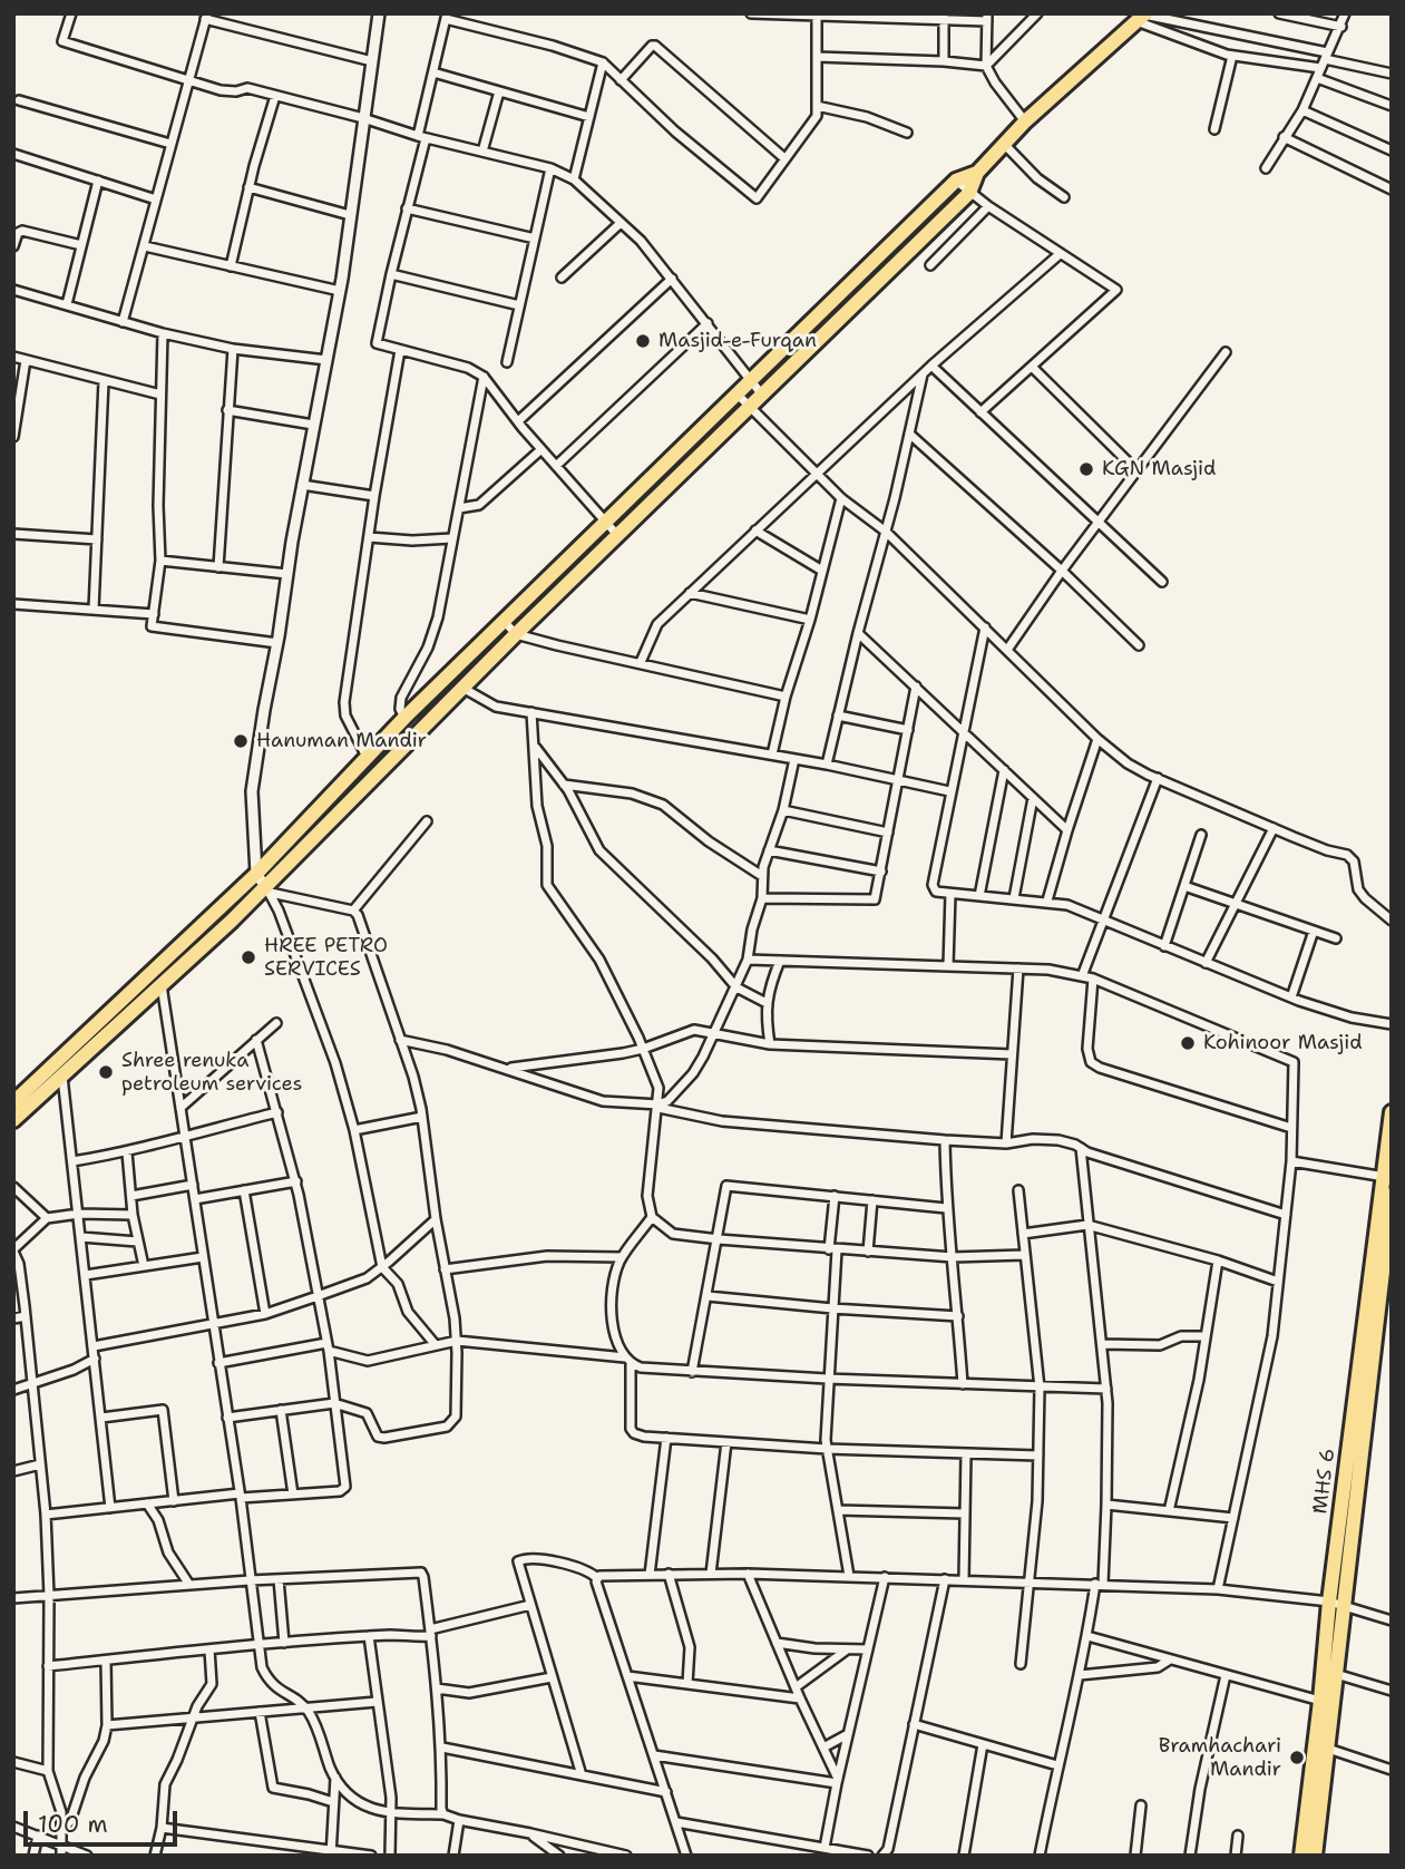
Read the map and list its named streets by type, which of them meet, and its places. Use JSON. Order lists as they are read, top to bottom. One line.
{"streets":{"main road":["MHS 6"]},"places":["Masjid-e-Furqan","KGN Masjid","Hanuman Mandir","HREE PETRO SERVICES","Kohinoor Masjid","Shree renuka petroleum services","Bramhachari Mandir"],"scale_bar":"100 m"}
